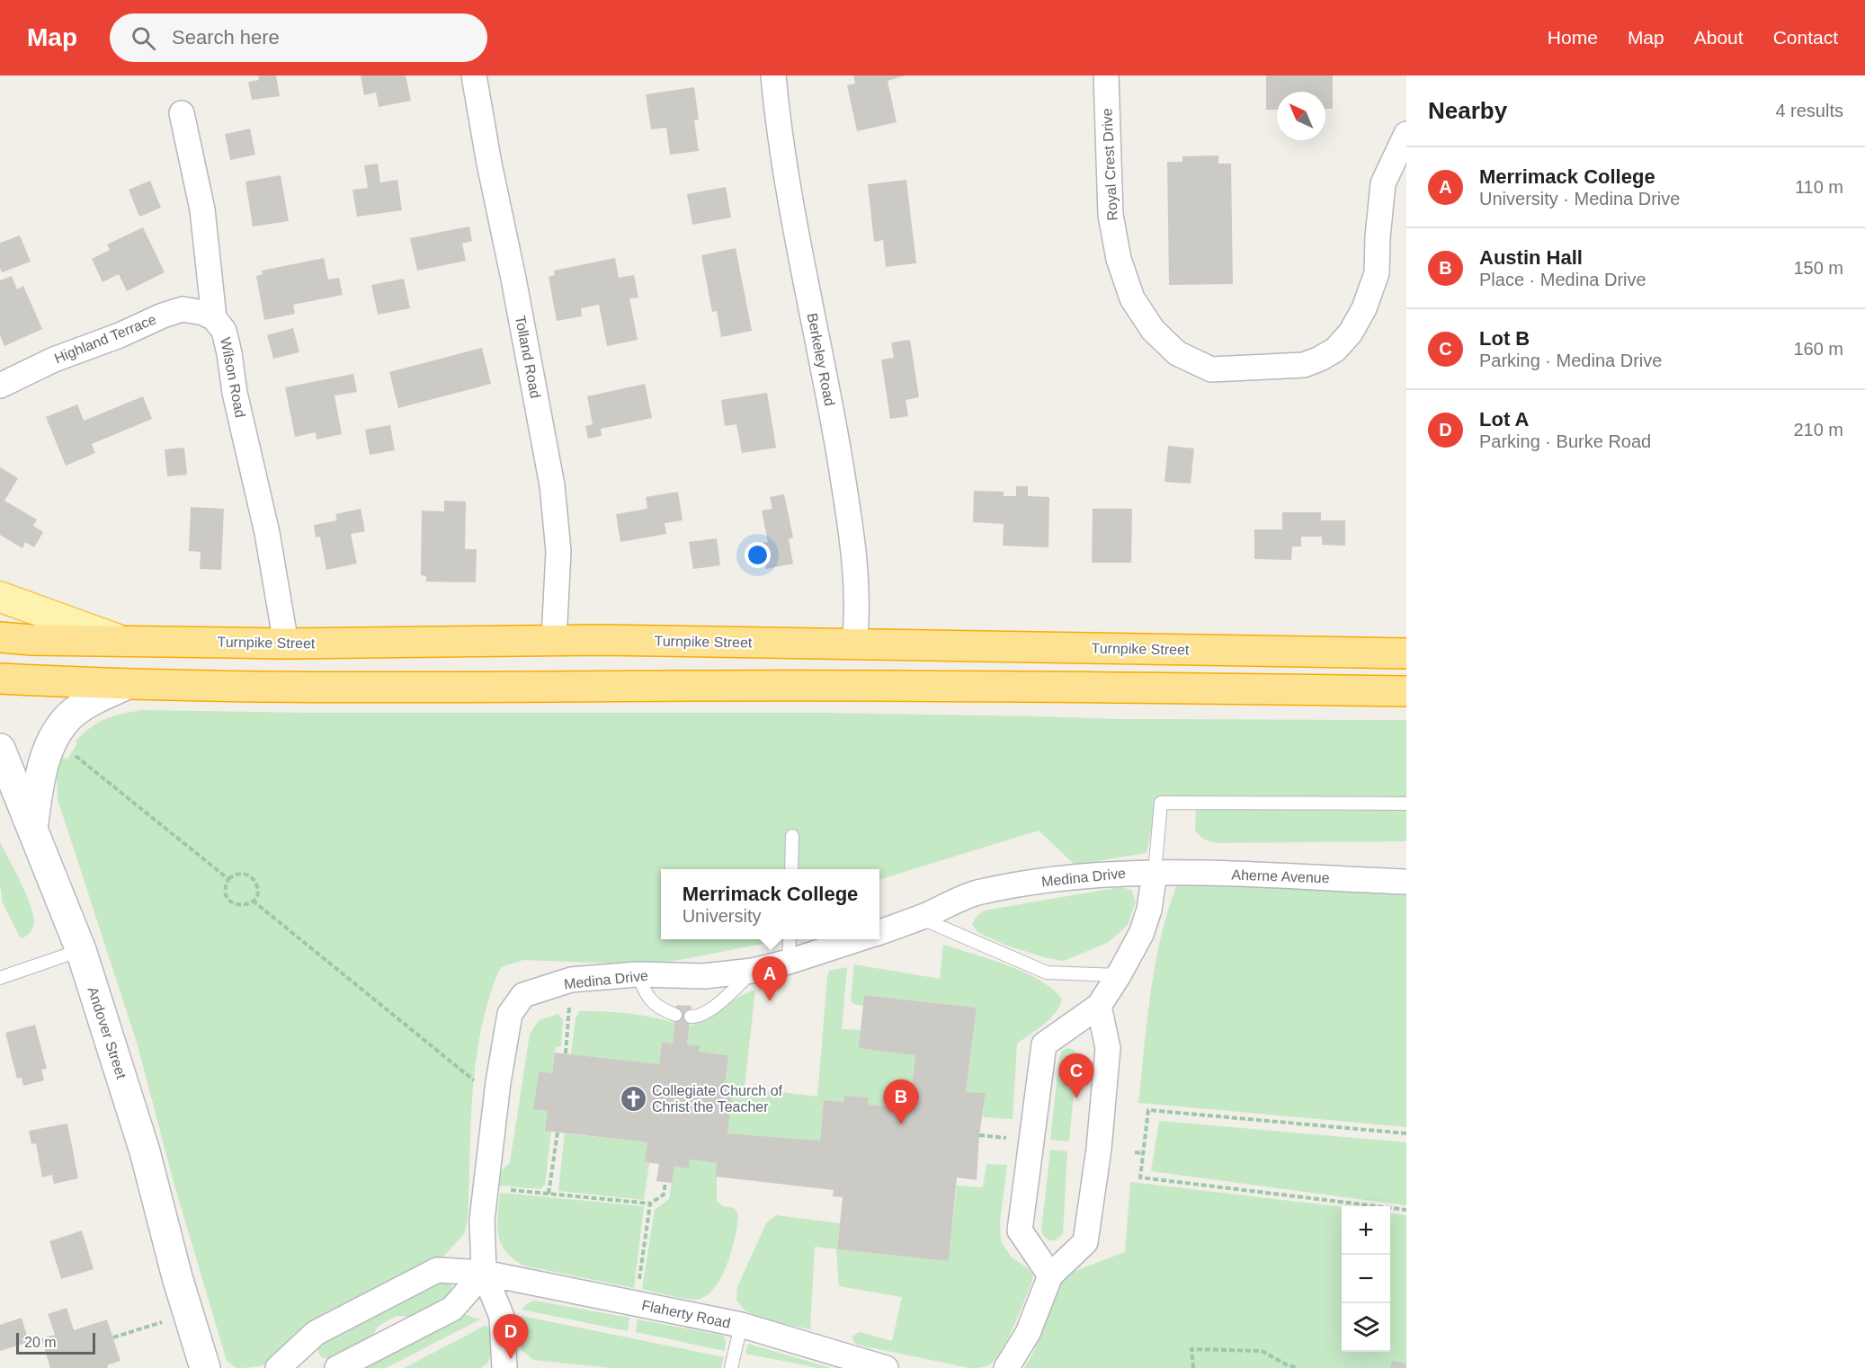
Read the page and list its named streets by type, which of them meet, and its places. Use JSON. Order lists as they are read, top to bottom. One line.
{"streets":{"highway":["Turnpike Street"],"main road":["Andover Street"],"street":["Royal Crest Drive","Highland Terrace","Tolland Road","Berkeley Road","Wilson Road","Aherne Avenue","Medina Drive","Flaherty Road"]},"crossings":[["Highland Terrace","Wilson Road"],["Tolland Road","Turnpike Street"],["Berkeley Road","Turnpike Street"],["Wilson Road","Turnpike Street"],["Aherne Avenue","Medina Drive"],["Medina Drive","Flaherty Road"]],"places":{"church":["Collegiate Church of Christ the Teacher"]},"scale_bar":"20 m","north":"top left","page":{"header":"Map","search":"Search here","nav":["Home","Map","About","Contact"],"heading":["Nearby","4 results"],"list":[{"mark":"A","name":"Merrimack College","note":"University · Medina Drive","value":"110 m"},{"mark":"B","name":"Austin Hall","note":"Place · Medina Drive","value":"150 m"},{"mark":"C","name":"Lot B","note":"Parking · Medina Drive","value":"160 m"},{"mark":"D","name":"Lot A","note":"Parking · Burke Road","value":"210 m"}],"popup":["Merrimack College","University"],"pins":["A","C","B","D"],"map_buttons":["+","−"],"scale":"20 m"}}
